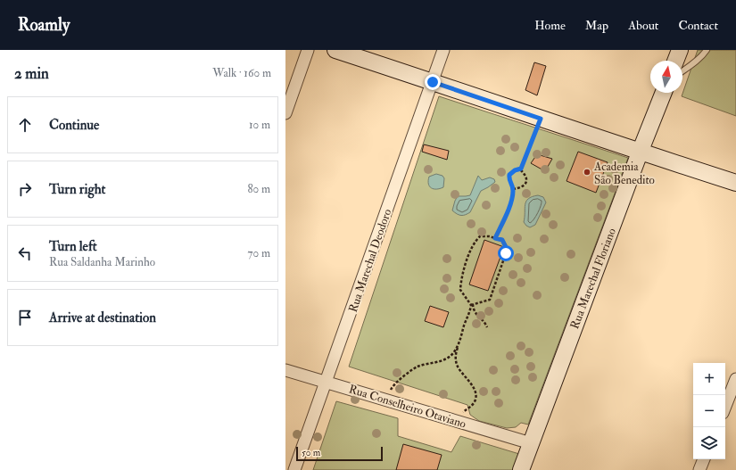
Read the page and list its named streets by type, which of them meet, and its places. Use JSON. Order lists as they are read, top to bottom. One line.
{"streets":{"main road":["Rua Marechal Floriano"],"street":["Rua Marechal Deodoro","Rua Conselheiro Otaviano"]},"crossings":[["Rua Marechal Deodoro","Rua Conselheiro Otaviano"],["Rua Marechal Floriano","Rua Conselheiro Otaviano"]],"places":["Academia São Benedito"],"scale_bar":"50 m","north":"top","page":{"header":"Roamly","nav":["Home","Map","About","Contact"],"heading":["2 min","Walk · 160 m"],"list":[["Continue","10 m"],["Turn right","80 m"],["Turn left","Rua Saldanha Marinho","70 m"],"Arrive at destination"],"map_buttons":["+","−"],"scale":"50 m"}}
